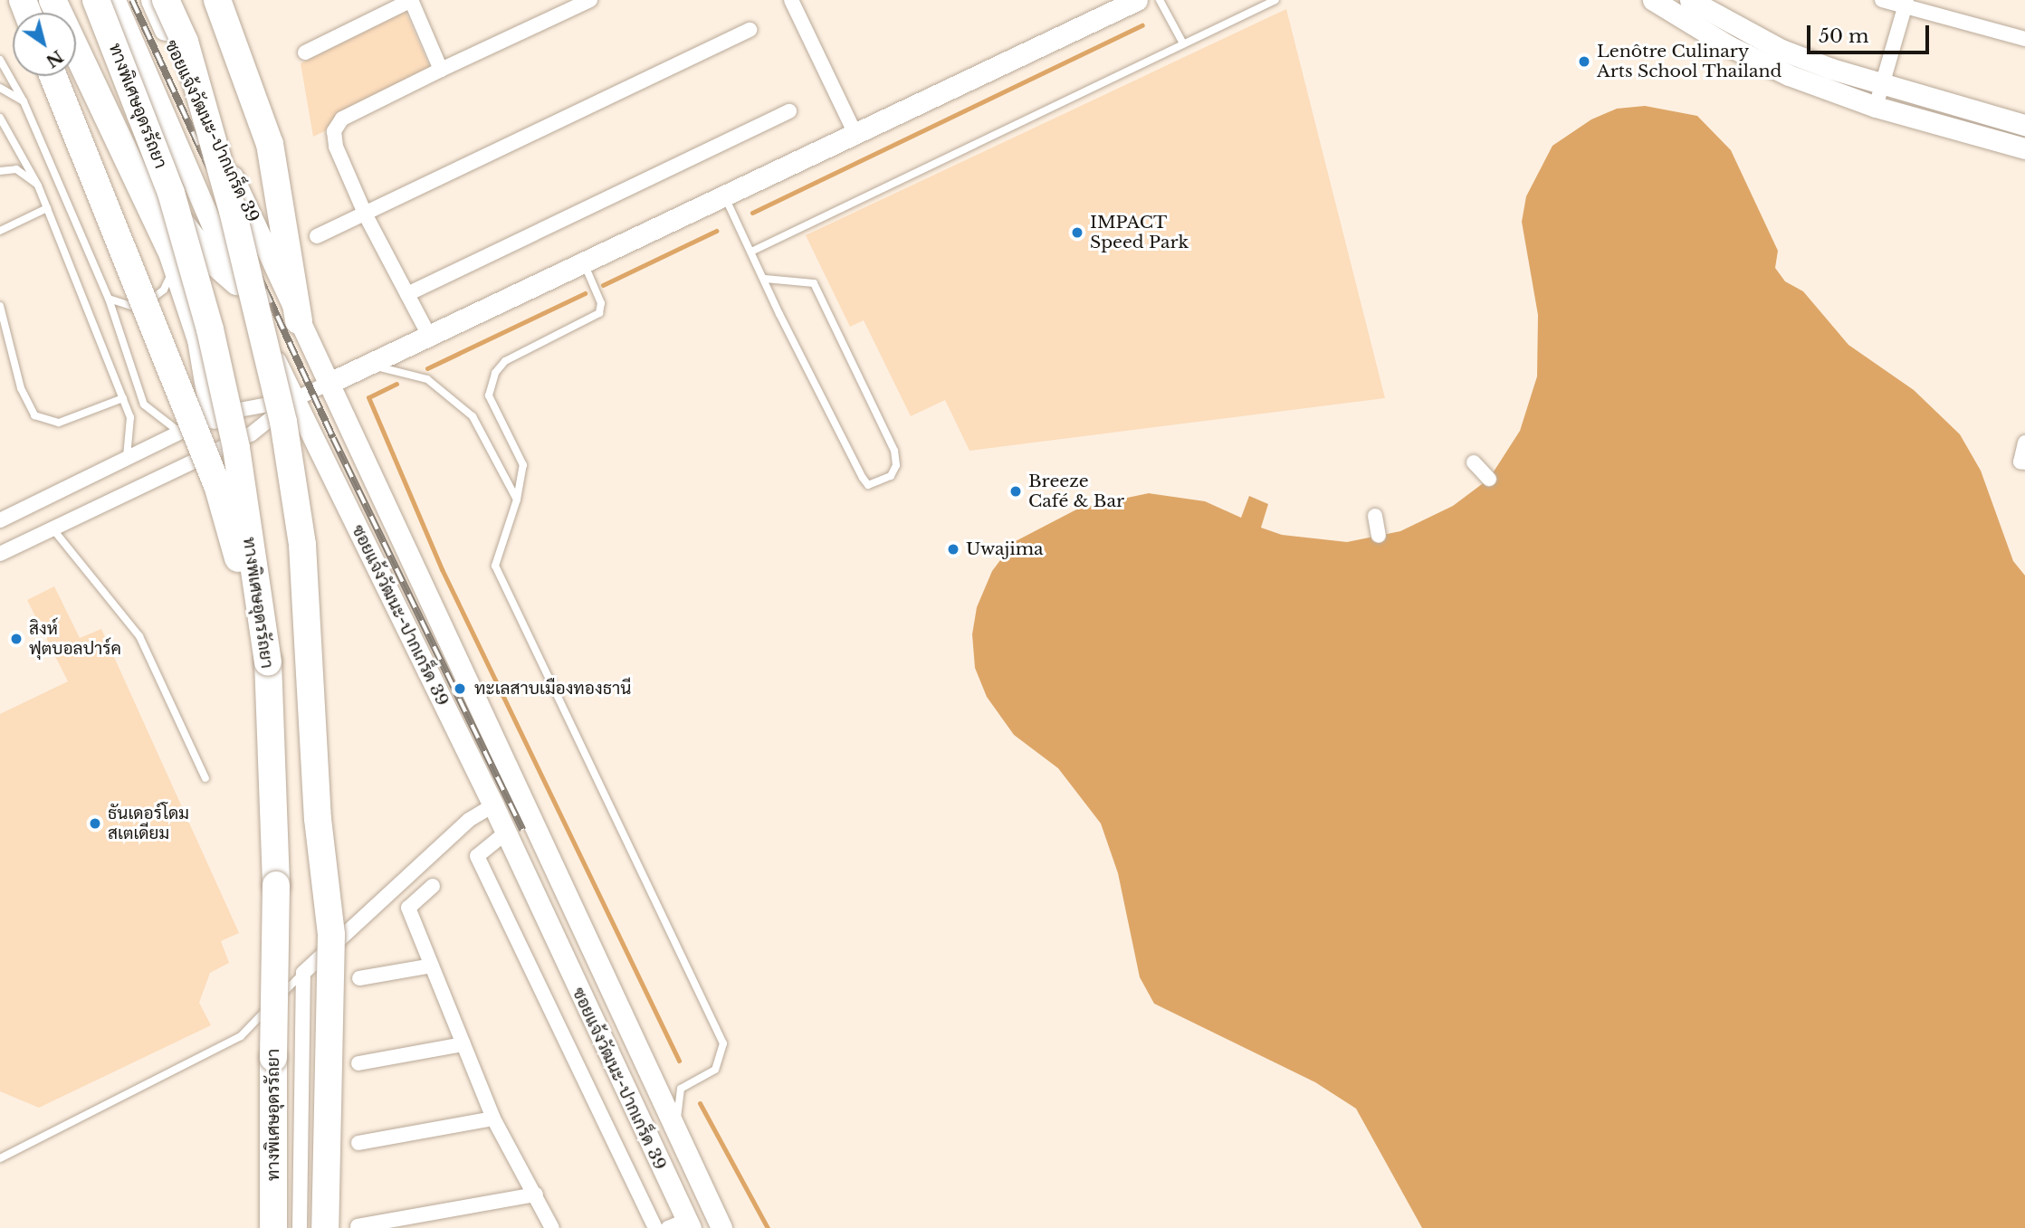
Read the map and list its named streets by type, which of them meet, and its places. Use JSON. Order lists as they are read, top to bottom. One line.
{"streets":{"highway":["ทางพิเศษอุดรรัถยา"],"main road":["ซอยแจ้งวัฒนะ-ปากเกร็ด 39"]},"places":["Lenôtre Culinary Arts School Thailand","IMPACT Speed Park","Breeze Café & Bar","Uwajima","สิงห์ ฟุตบอลปาร์ค","ทะเลสาบเมืองทองธานี","ธันเดอร์โดม สเตเดียม"],"scale_bar":"50 m","north":"bottom right"}
